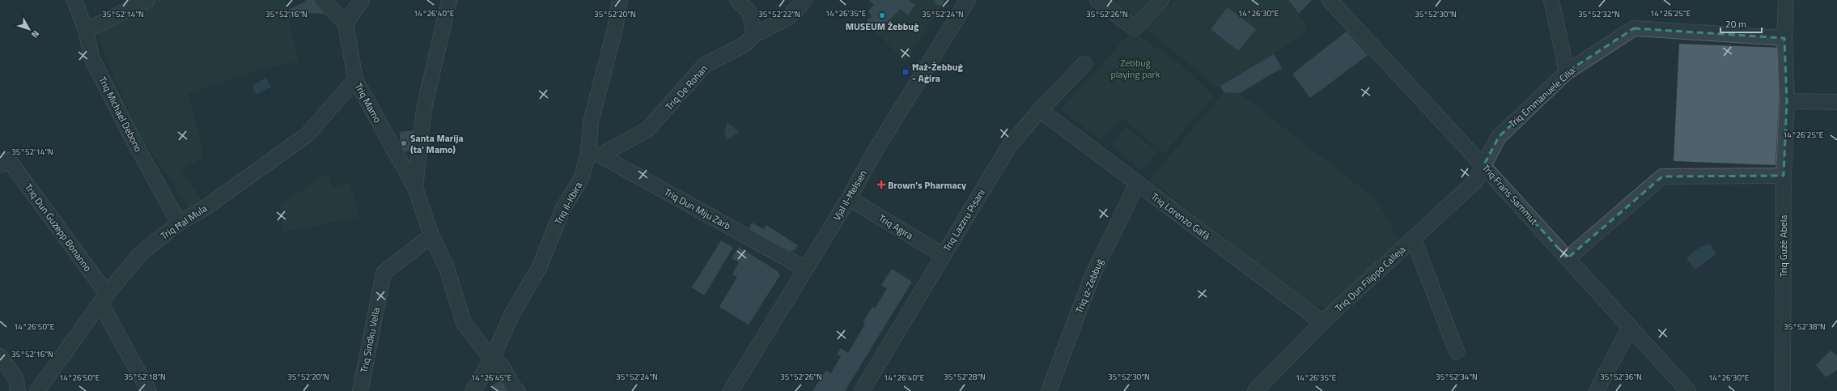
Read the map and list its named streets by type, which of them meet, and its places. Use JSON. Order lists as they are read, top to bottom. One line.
{"streets":{"street":["Triq De Rohan","Triq Emmanuele Cilia","Triq Mamo","Triq Michael Debono","Triq Frans Sammut","Vjal il-Ħelsien","Triq il-Kbira","Triq Dun Miju Zarb","Triq Lorenzo Gafà","Triq Lazzru Pisani","Triq Ħal Mula","Triq Aġira","Triq Dun Ġużepp Bonanno","Triq Ġużè Abela","Triq Dun Filippo Calleja","Triq iż-Żebbuġ","Triq Sindku Vella"]},"crossings":[["Triq De Rohan","Triq il-Kbira"],["Triq De Rohan","Triq Dun Miju Zarb"],["Triq Emmanuele Cilia","Triq Frans Sammut"],["Triq Emmanuele Cilia","Triq Ġużè Abela"],["Triq Emmanuele Cilia","Triq Dun Filippo Calleja"],["Triq Mamo","Triq il-Kbira"],["Triq Mamo","Triq Ħal Mula"],["Triq Mamo","Triq Sindku Vella"],["Triq Michael Debono","Triq Ħal Mula"],["Triq Frans Sammut","Triq Dun Filippo Calleja"],["Vjal il-Ħelsien","Triq Dun Miju Zarb"],["Vjal il-Ħelsien","Triq Aġira"],["Triq il-Kbira","Triq Dun Miju Zarb"],["Triq Lorenzo Gafà","Triq Lazzru Pisani"],["Triq Lorenzo Gafà","Triq Dun Filippo Calleja"],["Triq Lorenzo Gafà","Triq iż-Żebbuġ"],["Triq Lazzru Pisani","Triq Aġira"],["Triq Ħal Mula","Triq Dun Ġużepp Bonanno"]],"parks":["Żebbuġ playing park"],"places":{"other":["MUSEUM Żebbuġ","Santa Marija (ta' Mamo)"],"transit":["Ħaż-Żebbuġ - Aġira"],"health":["Brown’s Pharmacy"]},"scale_bar":"20 m","north":"bottom right","coordinates":["14°26'25\"E","14°26'40\"E","14°26'35\"E","14°26'30\"E","35°52'20\"N","35°52'26\"N","35°52'14\"N","35°52'16\"N","35°52'22\"N","35°52'30\"N","35°52'32\"N","35°52'24\"N","14°26'50\"E","35°52'38\"N","35°52'18\"N","35°52'28\"N","35°52'34\"N","35°52'36\"N","14°26'45\"E"]}
